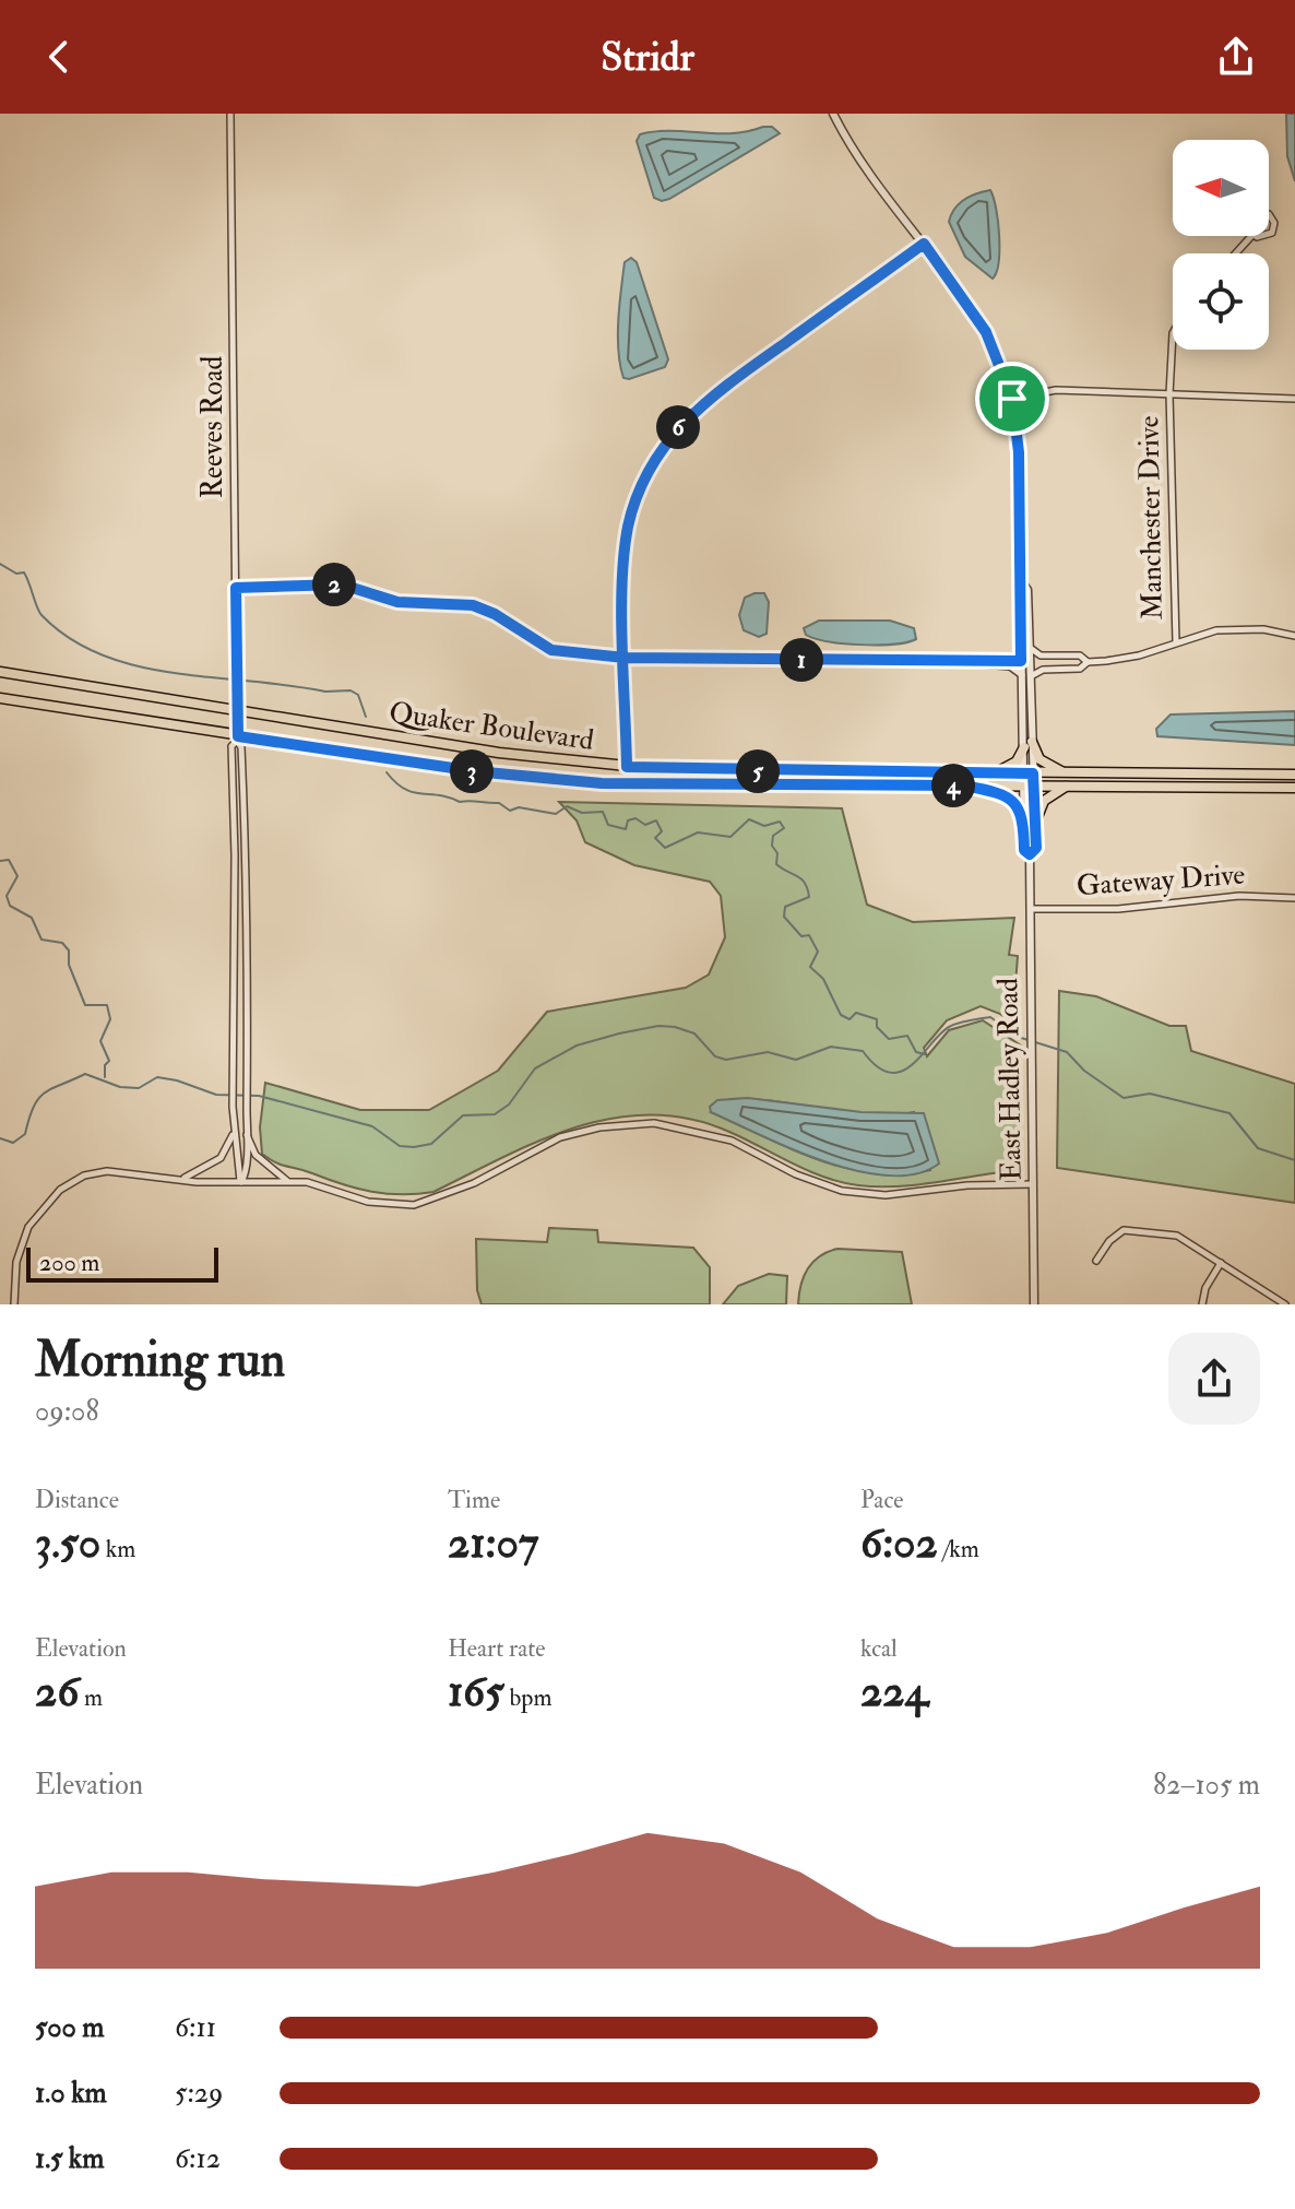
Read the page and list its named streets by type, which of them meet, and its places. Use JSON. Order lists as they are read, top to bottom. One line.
{"streets":{"main road":["Quaker Boulevard"],"street":["Reeves Road","Manchester Drive","Gateway Drive","East Hadley Road"]},"crossings":[["Reeves Road","Quaker Boulevard"],["Quaker Boulevard","East Hadley Road"],["Gateway Drive","East Hadley Road"]],"scale_bar":"200 m","north":"left","page":{"header":"Stridr","pins":["6","2","1","3","5","4"],"scale":"200 m","heading":["Morning run","09:08"],"stats":[["Distance","3.50 km"],["Time","21:07"],["Pace","6:02 /km"],["Elevation","26 m"],["Heart rate","165 bpm"],["kcal","224"]],"chart":["Elevation","82–105 m"],"list":[{"name":"500 m","note":"6:11"},{"name":"1.0 km","note":"5:29"},{"name":"1.5 km","note":"6:12"}]}}
